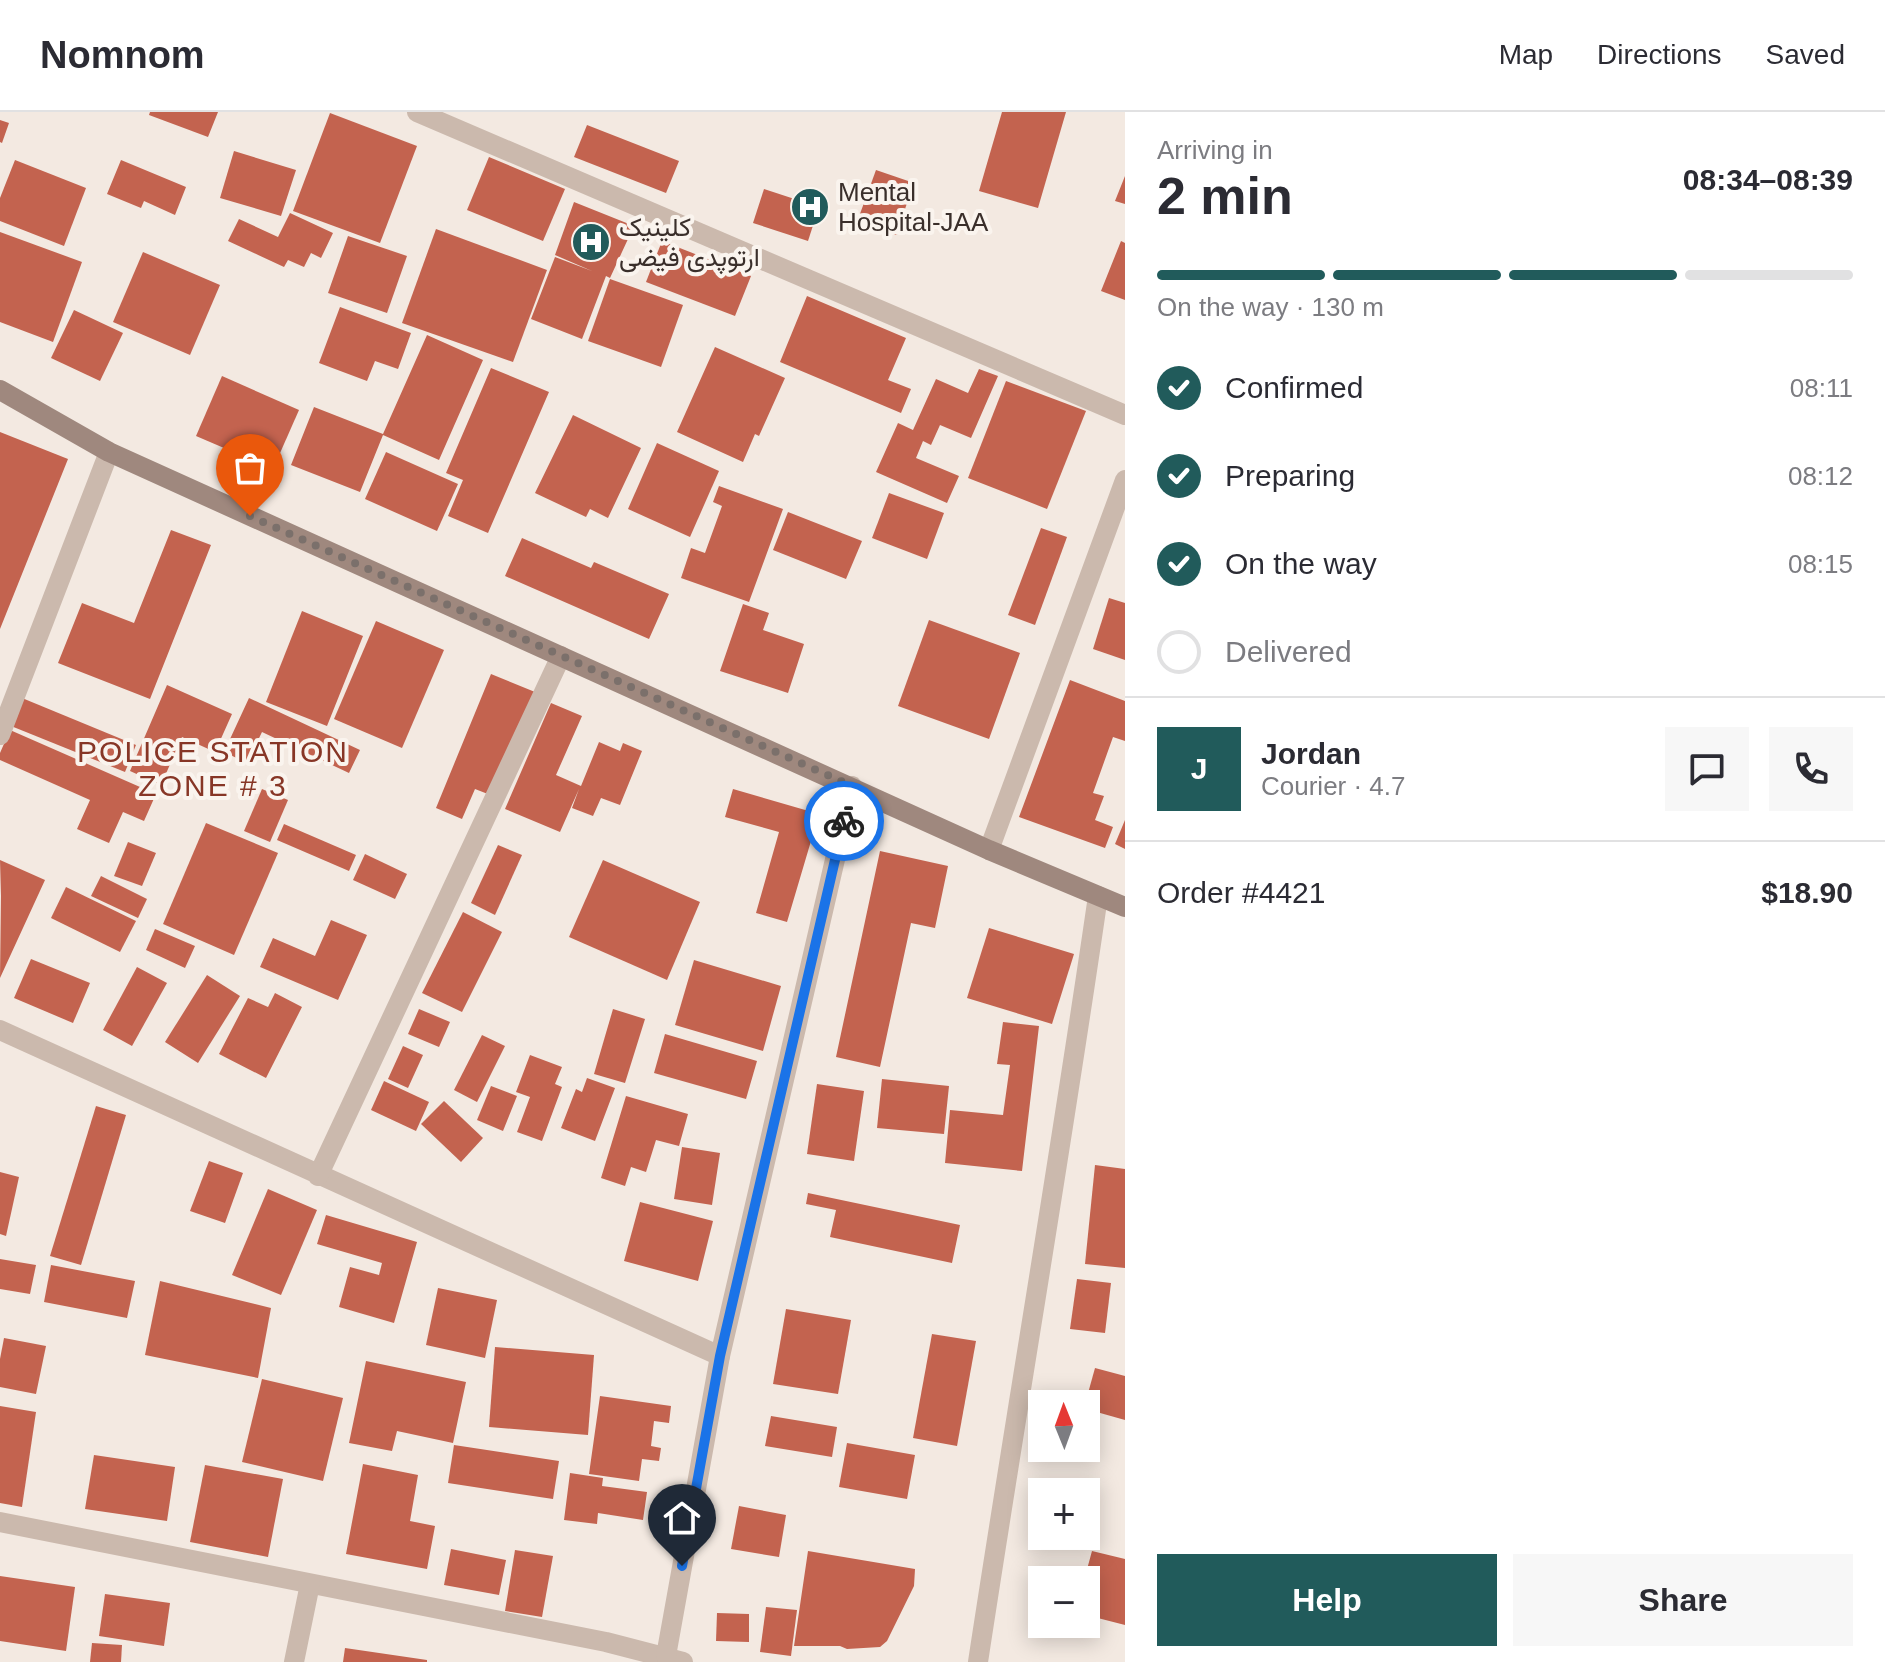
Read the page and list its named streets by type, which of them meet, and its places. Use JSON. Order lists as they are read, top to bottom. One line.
{"districts":["POLICE STATION ZONE # 3"],"places":{"hospital":["Mental Hospital-JAA","کلینیک ارتوپدی فیضی"]},"north":"top","page":{"header":"Nomnom","nav":["Map","Directions","Saved"],"heading":["2 min","Arriving in","08:34–08:39"],"panel":["Jordan","Courier · 4.7","Order #4421","$18.90"],"bar":"On the way · 130 m","list":[["Confirmed","08:11"],["Preparing","08:12"],["On the way","08:15"],"Delivered"],"round":"J","map_buttons":["+","−"],"buttons":["Help","Share"]}}
